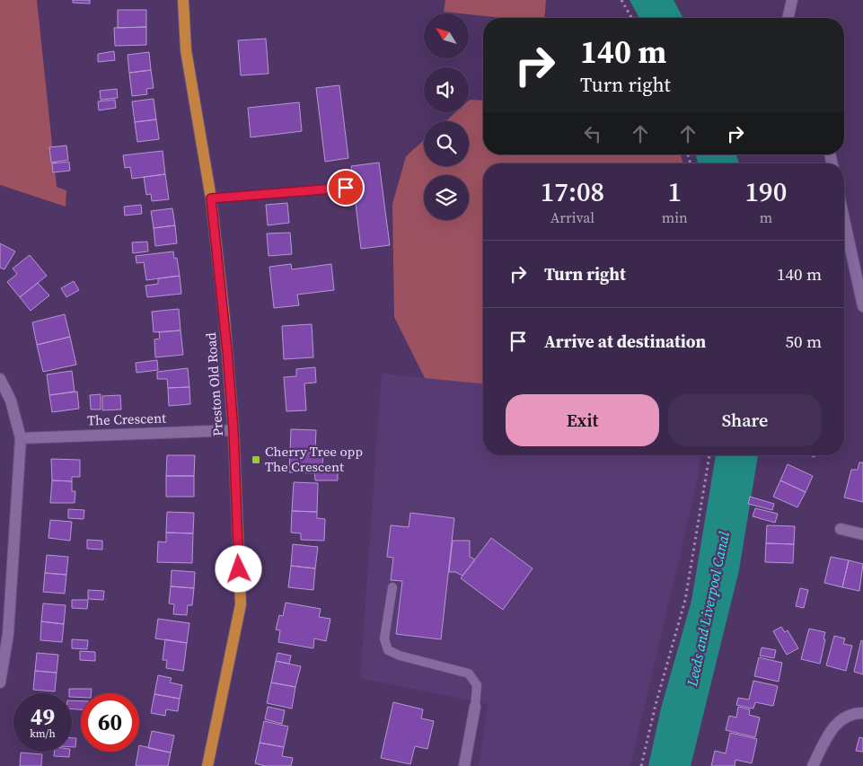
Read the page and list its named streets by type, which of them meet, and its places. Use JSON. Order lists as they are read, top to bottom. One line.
{"streets":{"main road":["Preston Old Road"],"street":["The Crescent"]},"crossings":[["Preston Old Road","The Crescent"]],"water":["Leeds and Liverpool Canal"],"places":{"transit":["Cherry Tree opp The Crescent"]},"north":"top left","page":{"turn":["140 m","Turn right"],"eta":["17:08","Arrival","1","min","190","m"],"list":[{"name":"Turn right","value":"140 m"},{"name":"Arrive at destination","value":"50 m"}],"buttons":["Exit","Share"],"speed":"49 km/h","limit":"60"}}
